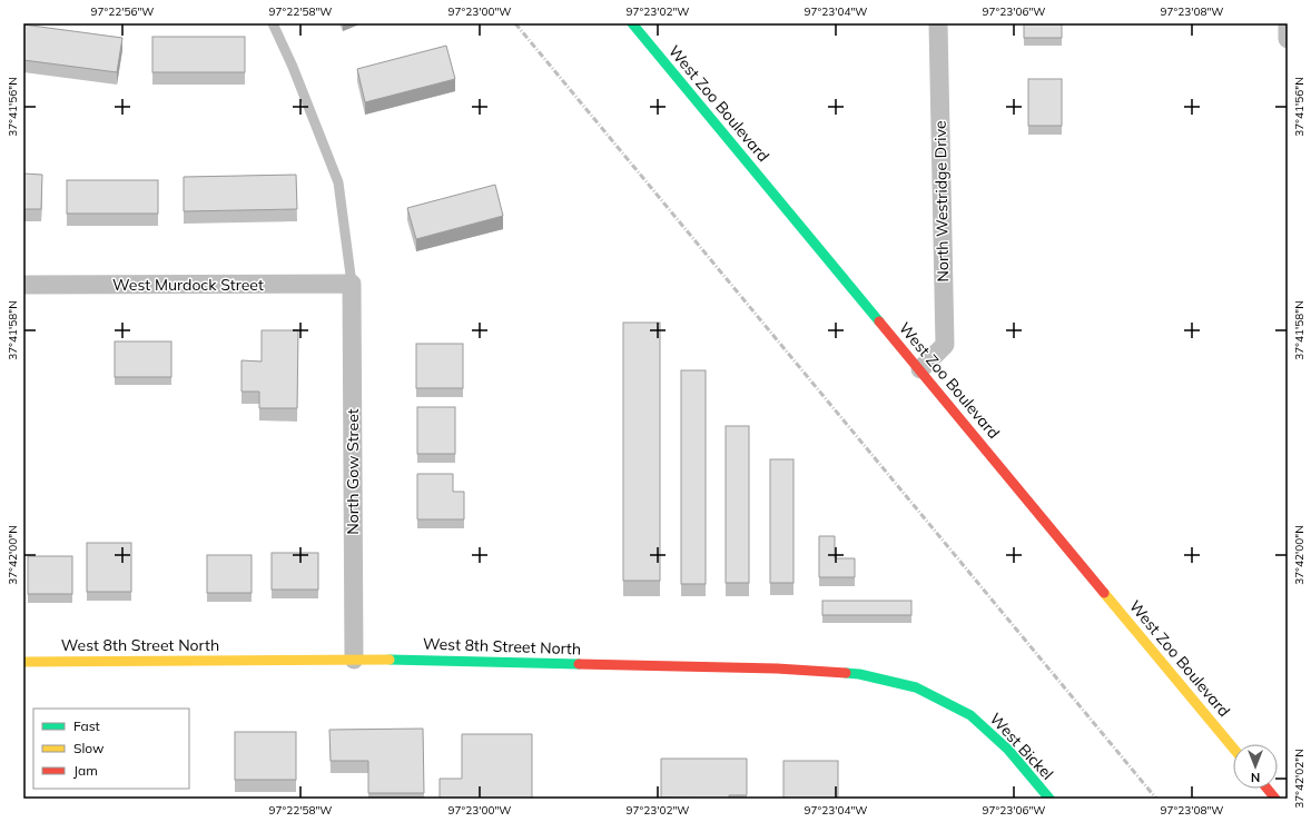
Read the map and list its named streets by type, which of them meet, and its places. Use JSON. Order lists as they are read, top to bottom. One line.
{"streets":{"street":["West Zoo Boulevard","North Westridge Drive","West Murdock Street","North Gow Street","West 8th Street North","West Bickel"]},"crossings":[["West Zoo Boulevard","North Westridge Drive"],["West Murdock Street","North Gow Street"],["North Gow Street","West 8th Street North"],["West 8th Street North","West Bickel"]],"legend":["Fast","Slow","Jam"],"north":"bottom","coordinates":["97°22'56\"W","97°22'58\"W","97°23'00\"W","97°23'02\"W","97°23'04\"W","97°23'06\"W","97°23'08\"W","37°41'56\"N","37°41'58\"N","37°42'00\"N","37°42'02\"N"]}
